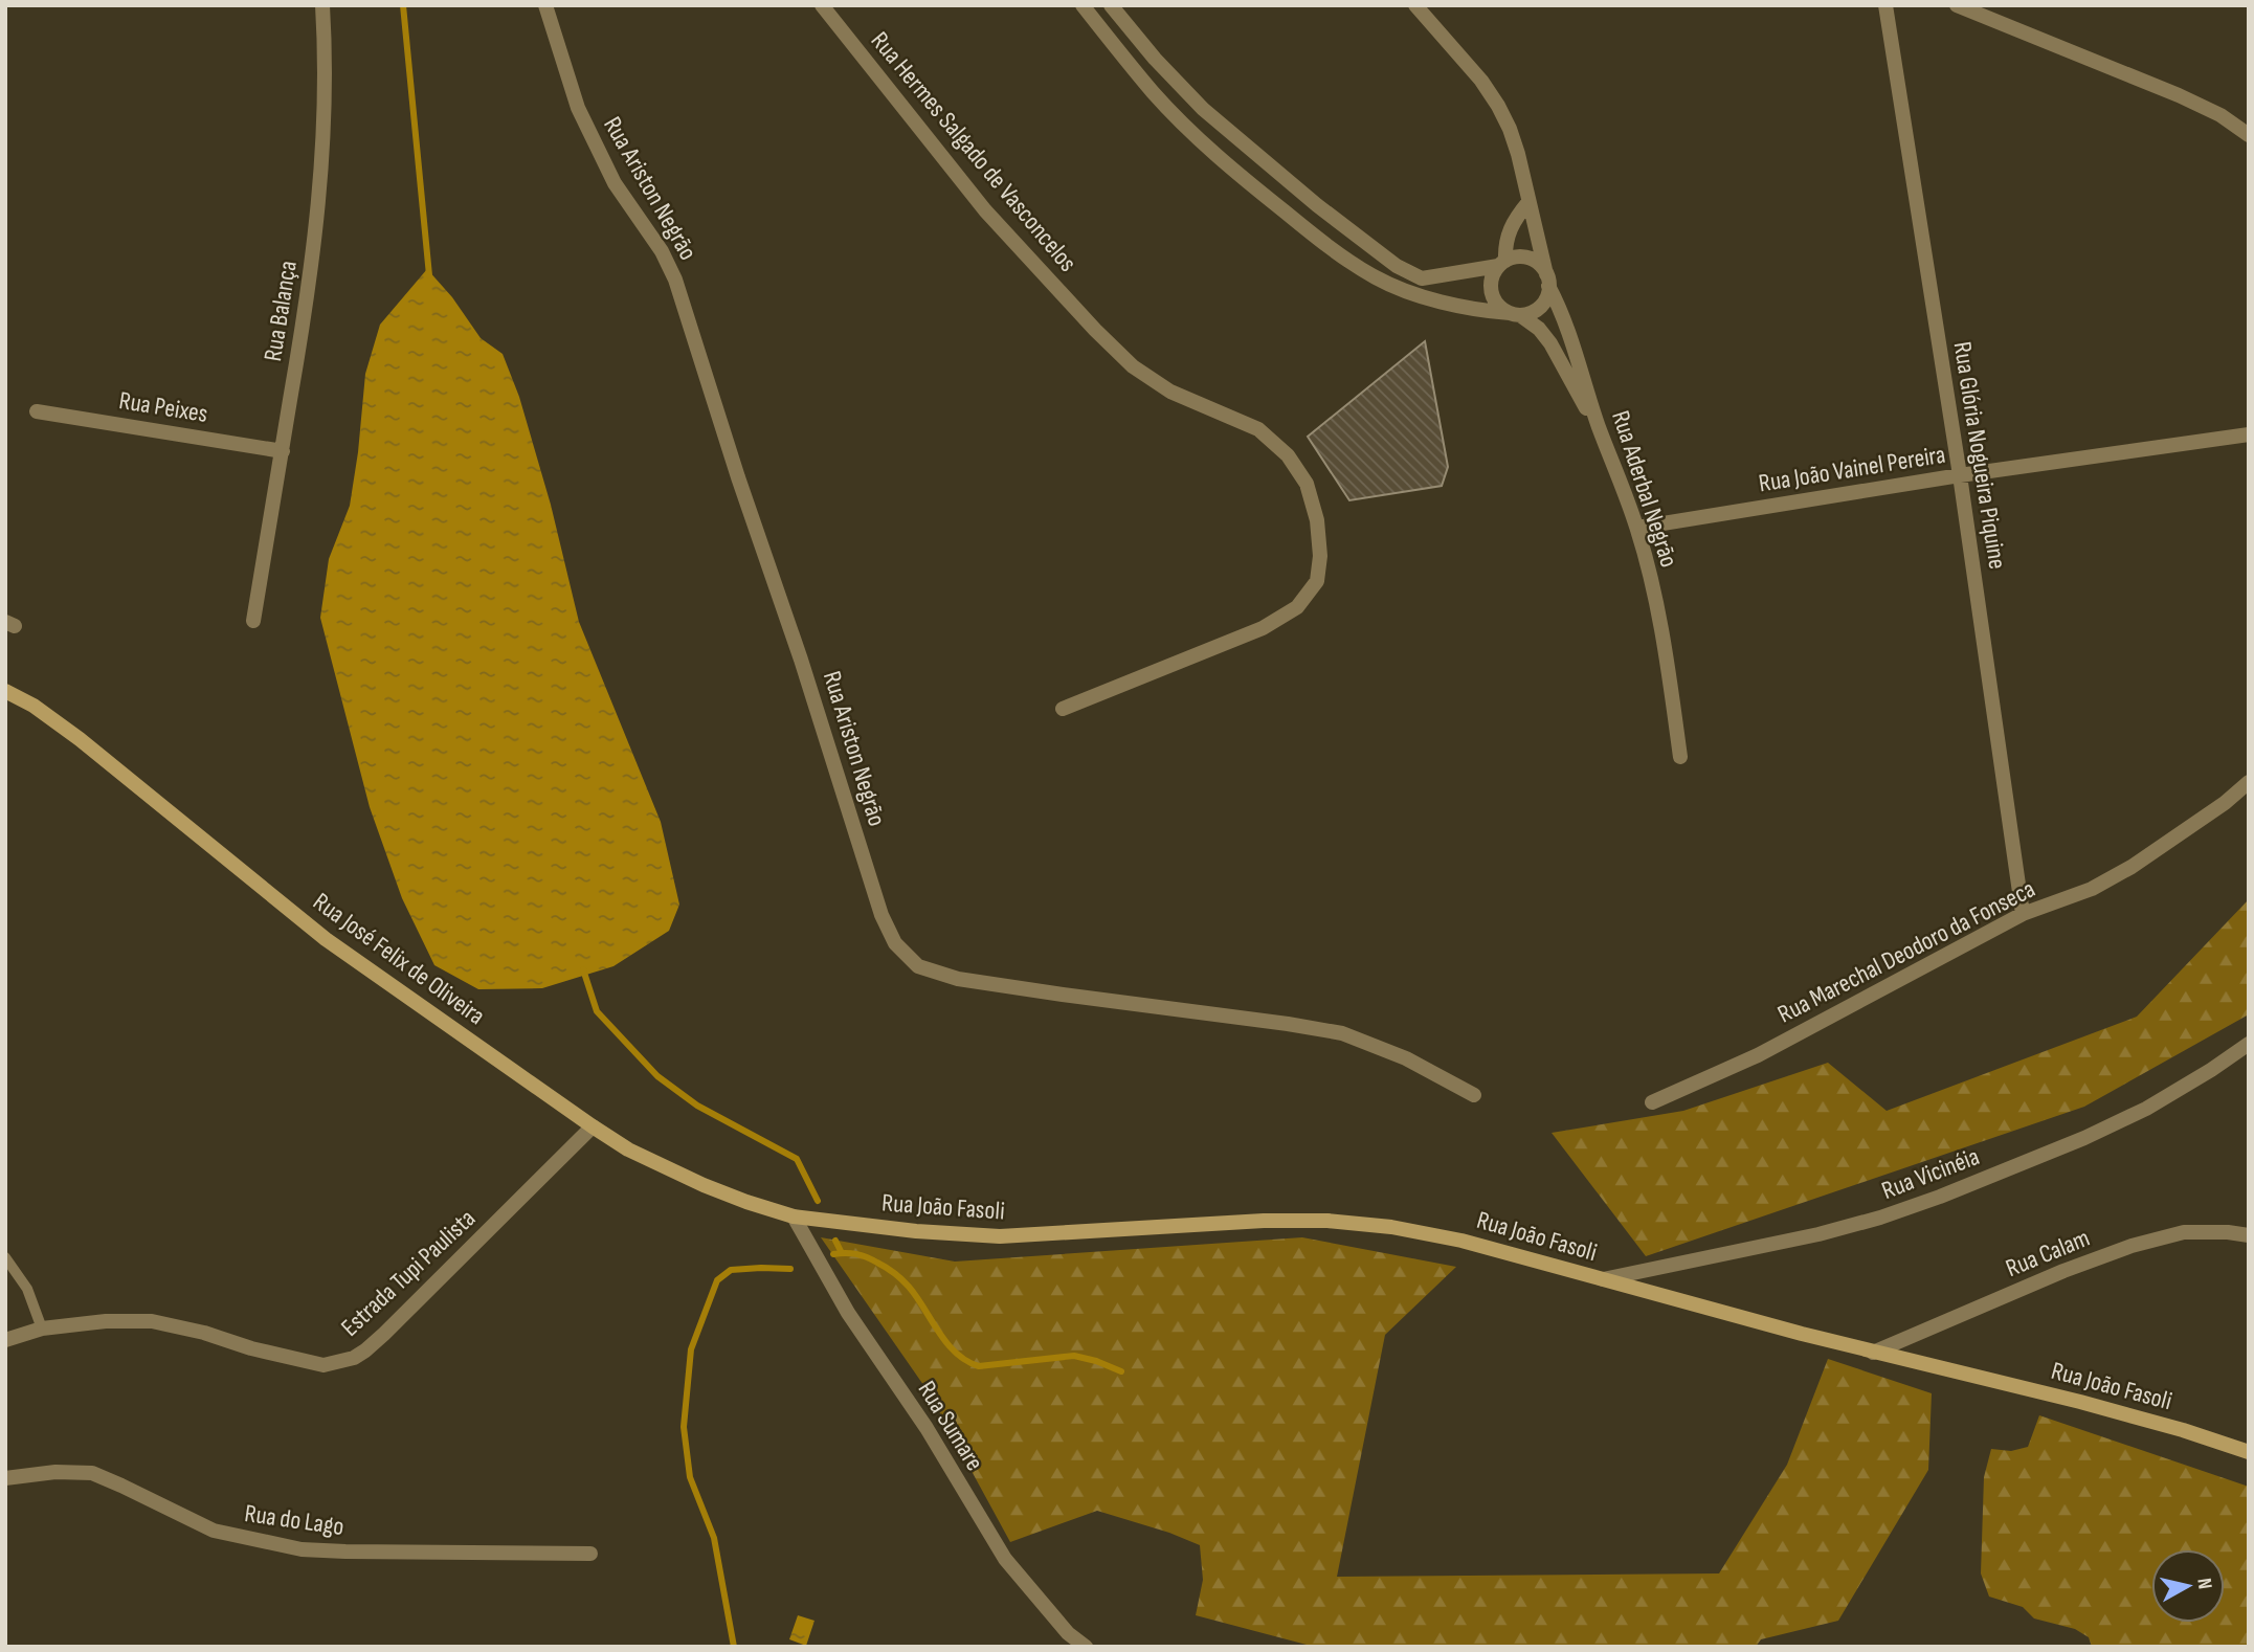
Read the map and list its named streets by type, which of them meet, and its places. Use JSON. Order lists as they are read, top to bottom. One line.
{"streets":{"main road":["Rua José Felix de Oliveira","Rua João Fasoli"],"street":["Rua Hermes Salgado de Vasconcelos","Rua Ariston Negrão","Rua Balança","Rua Peixes","Rua Glória Nogueira Piquine","Rua João Vainel Pereira","Rua Aderbal Negrão","Rua Marechal Deodoro da Fonseca","Rua Vicinéia","Rua Calam","Estrada Tupi Paulista","Rua Sumare","Rua do Lago"]},"crossings":[["Rua Balança","Rua Peixes"],["Rua Glória Nogueira Piquine","Rua João Vainel Pereira"],["Rua Glória Nogueira Piquine","Rua Marechal Deodoro da Fonseca"],["Rua João Vainel Pereira","Rua Aderbal Negrão"],["Rua José Felix de Oliveira","Rua João Fasoli"],["Rua José Felix de Oliveira","Estrada Tupi Paulista"],["Rua José Felix de Oliveira","Rua Sumare"],["Rua Vicinéia","Rua João Fasoli"],["Rua João Fasoli","Rua Calam"],["Rua João Fasoli","Rua Sumare"]],"north":"right"}
